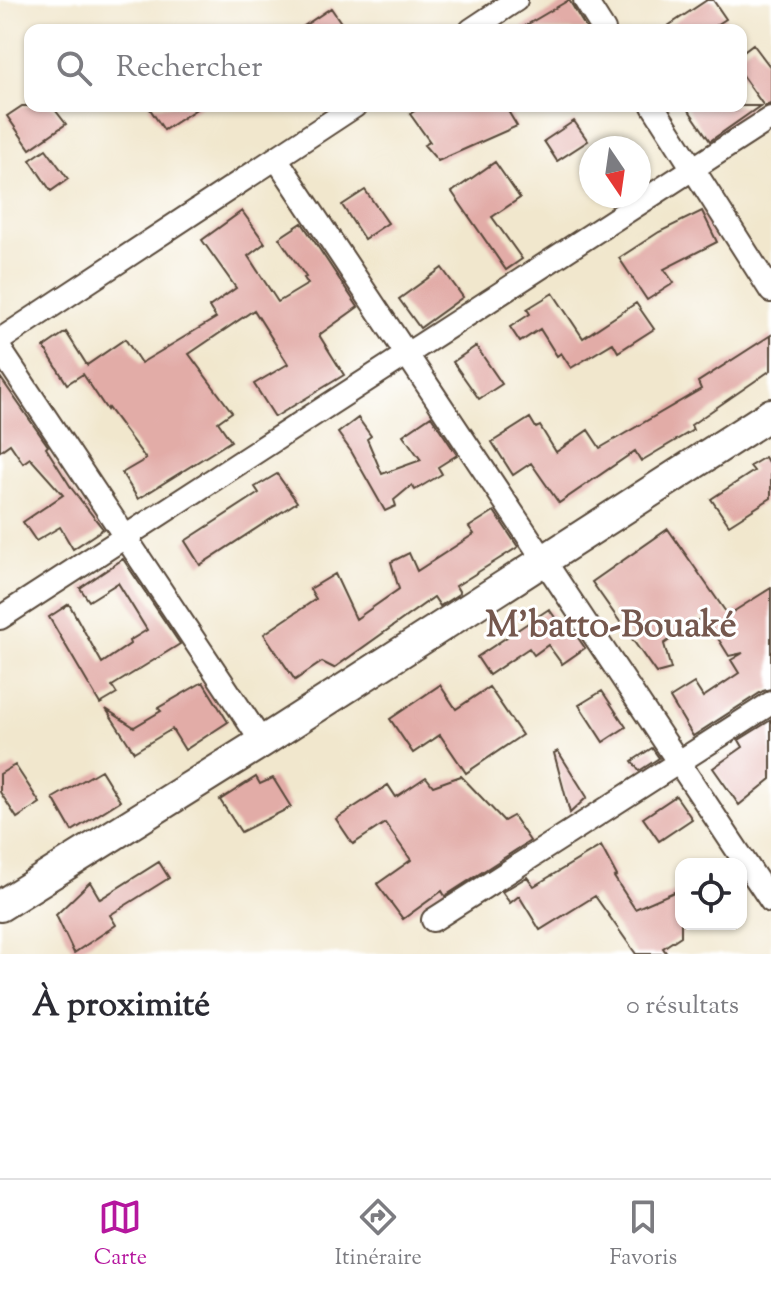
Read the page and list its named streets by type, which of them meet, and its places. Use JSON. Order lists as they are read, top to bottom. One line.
{"districts":["M'batto-Bouaké"],"north":"bottom","page":{"search":"Rechercher","heading":["À proximité","0 résultats"],"nav":["Carte","Itinéraire","Favoris"]}}
